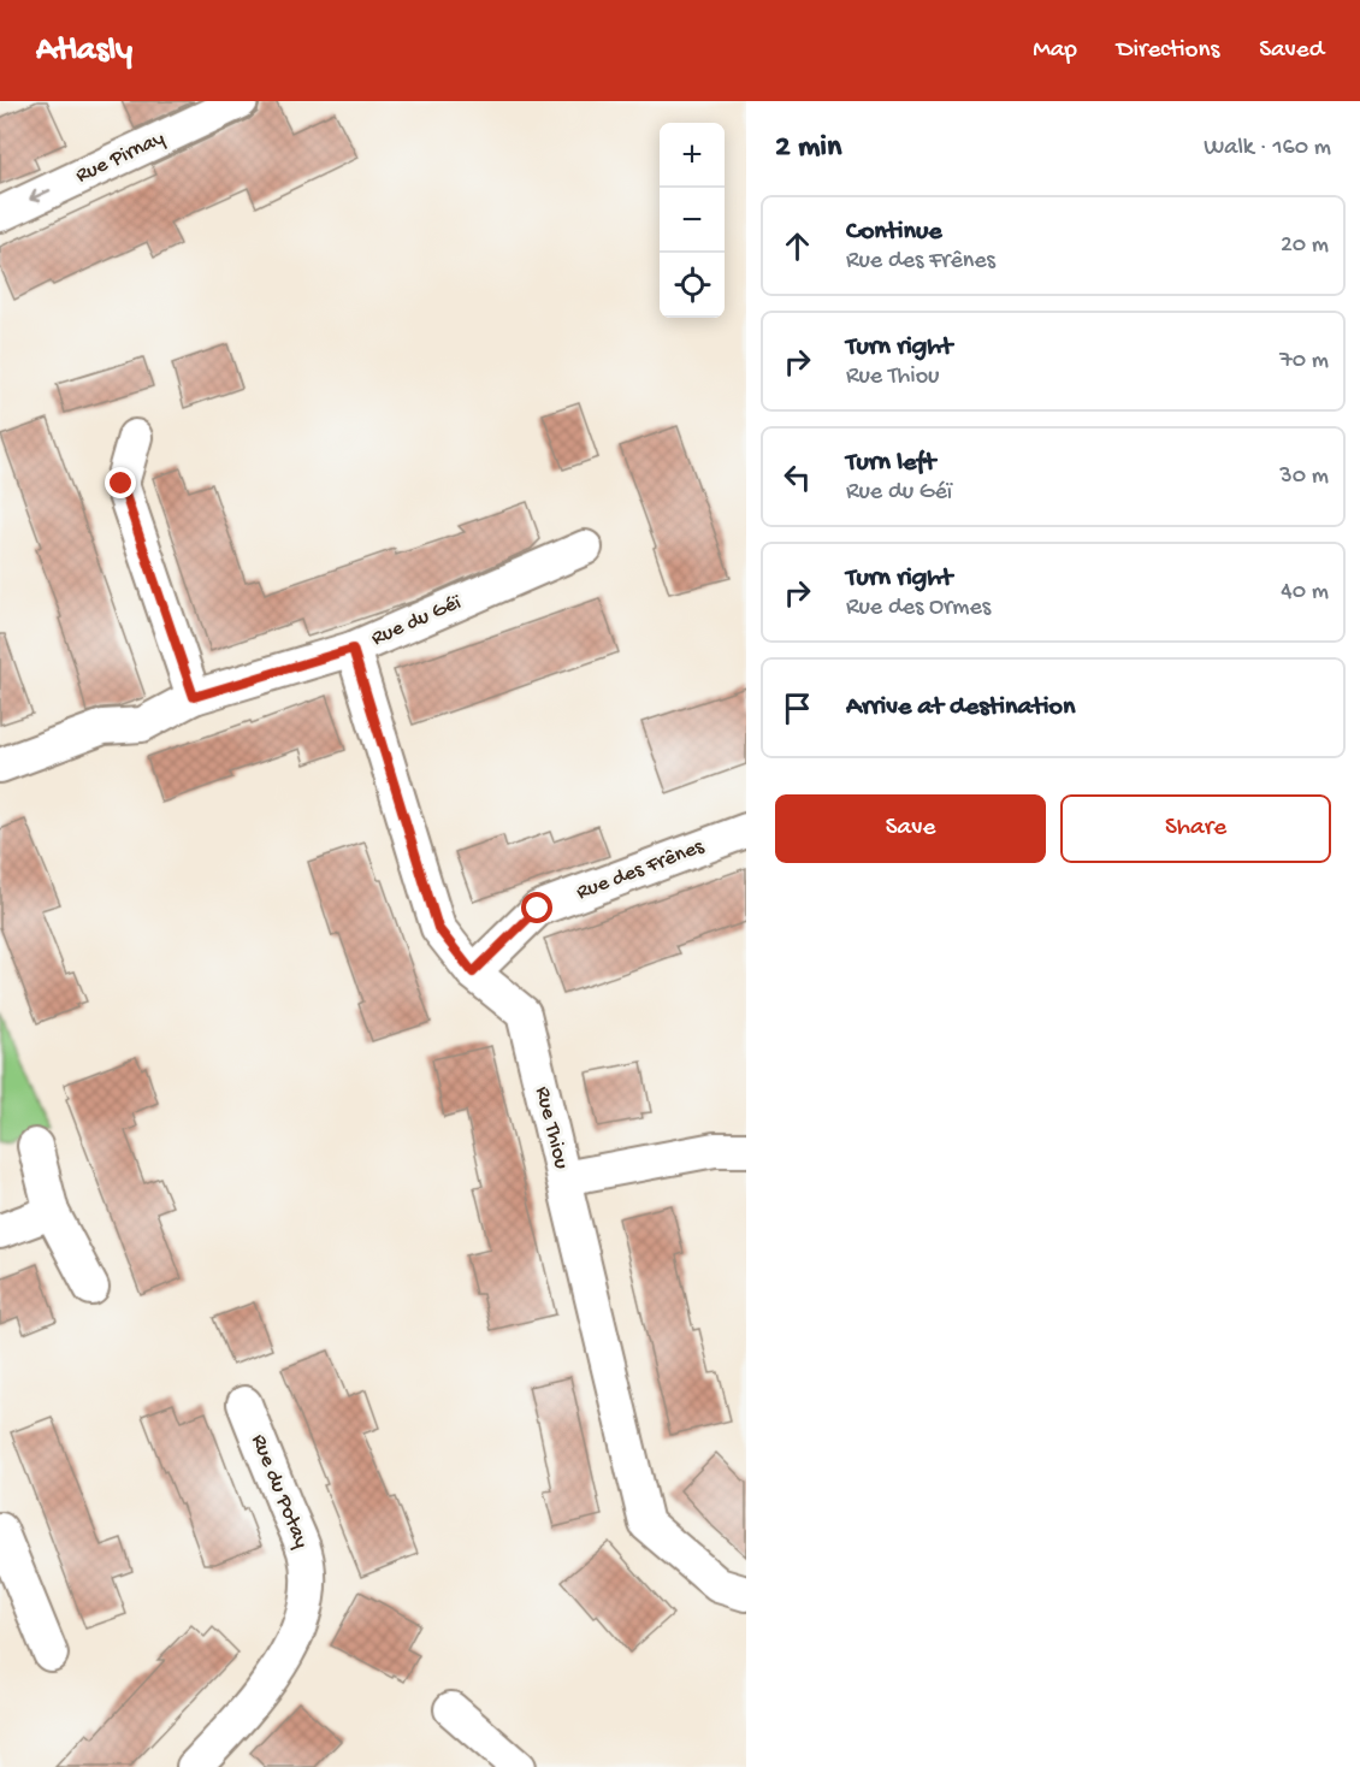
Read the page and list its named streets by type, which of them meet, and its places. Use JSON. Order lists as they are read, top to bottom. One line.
{"streets":{"street":["Rue Pirnay","Rue du Géï","Rue des Frênes","Rue Thiou","Rue du Potay"]},"crossings":[["Rue du Géï","Rue Thiou"],["Rue des Frênes","Rue Thiou"]],"one_way":["Rue Pirnay"],"page":{"header":"Atlasly","nav":["Map","Directions","Saved"],"heading":["2 min","Walk · 160 m"],"map_buttons":["+","−"],"list":[["Continue","Rue des Frênes","20 m"],["Turn right","Rue Thiou","70 m"],["Turn left","Rue du Géï","30 m"],["Turn right","Rue des Ormes","40 m"],"Arrive at destination"],"buttons":["Save","Share"]}}
